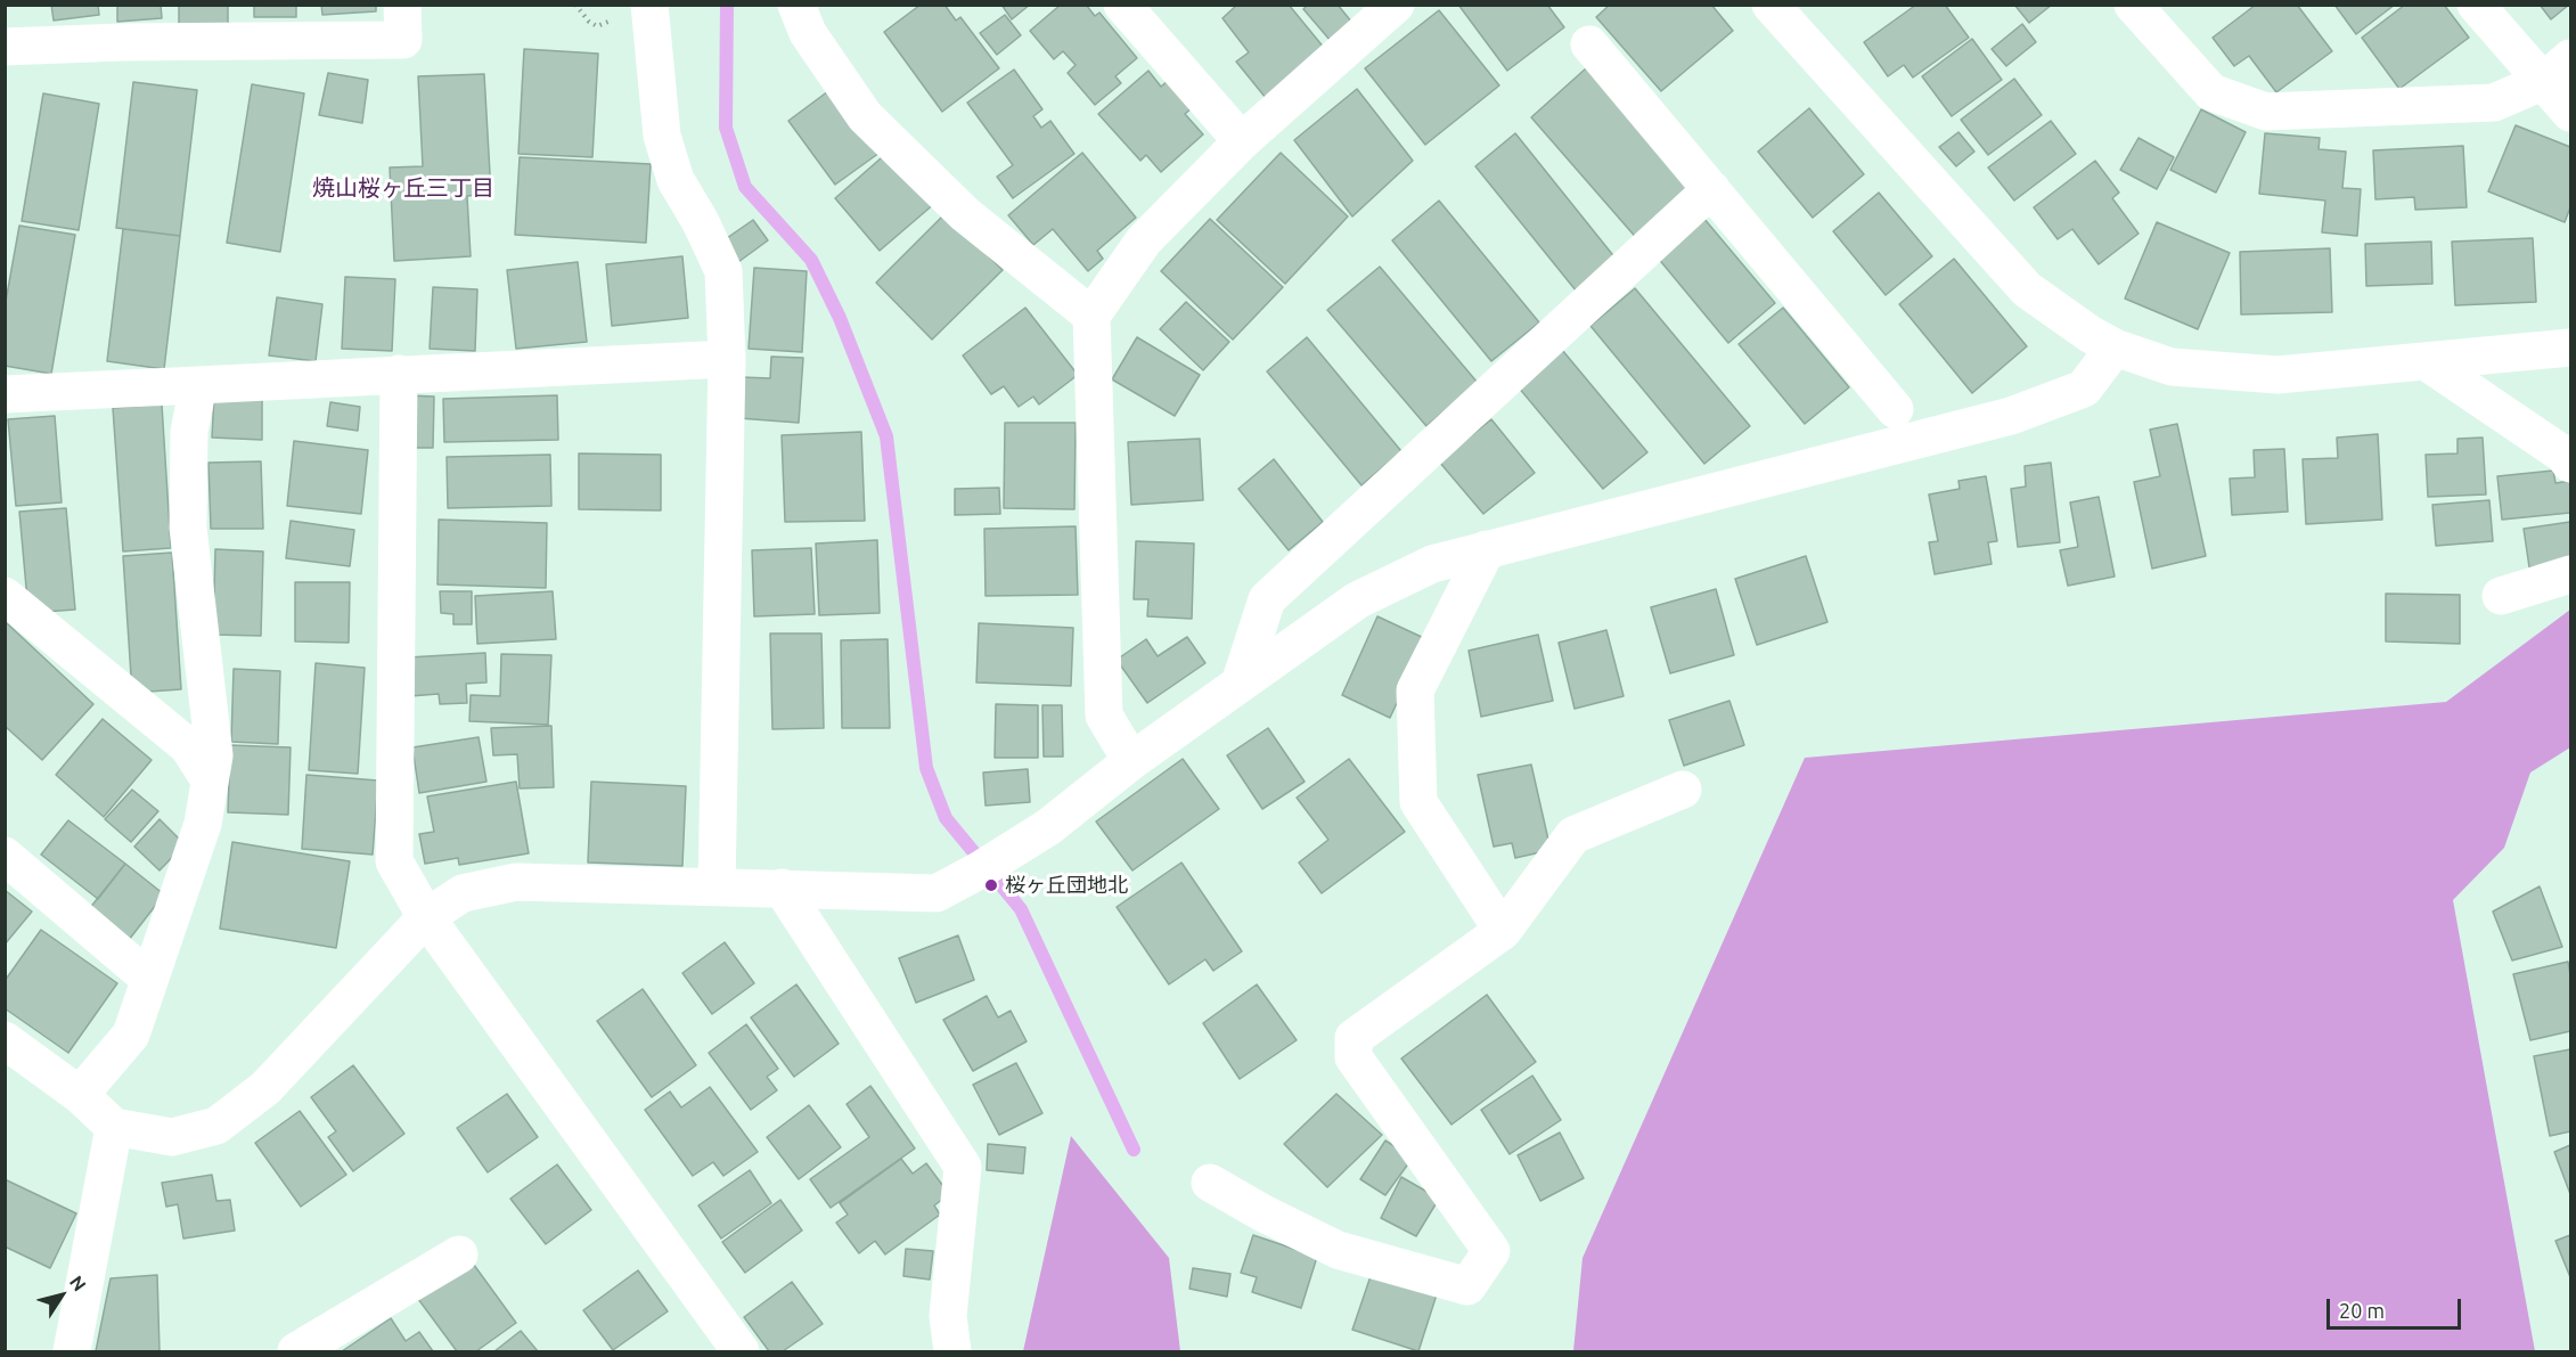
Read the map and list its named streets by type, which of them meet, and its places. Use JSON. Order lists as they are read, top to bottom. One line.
{"districts":["焼山桜ヶ丘三丁目"],"places":["桜ヶ丘団地北"],"scale_bar":"20 m","north":"top right"}
